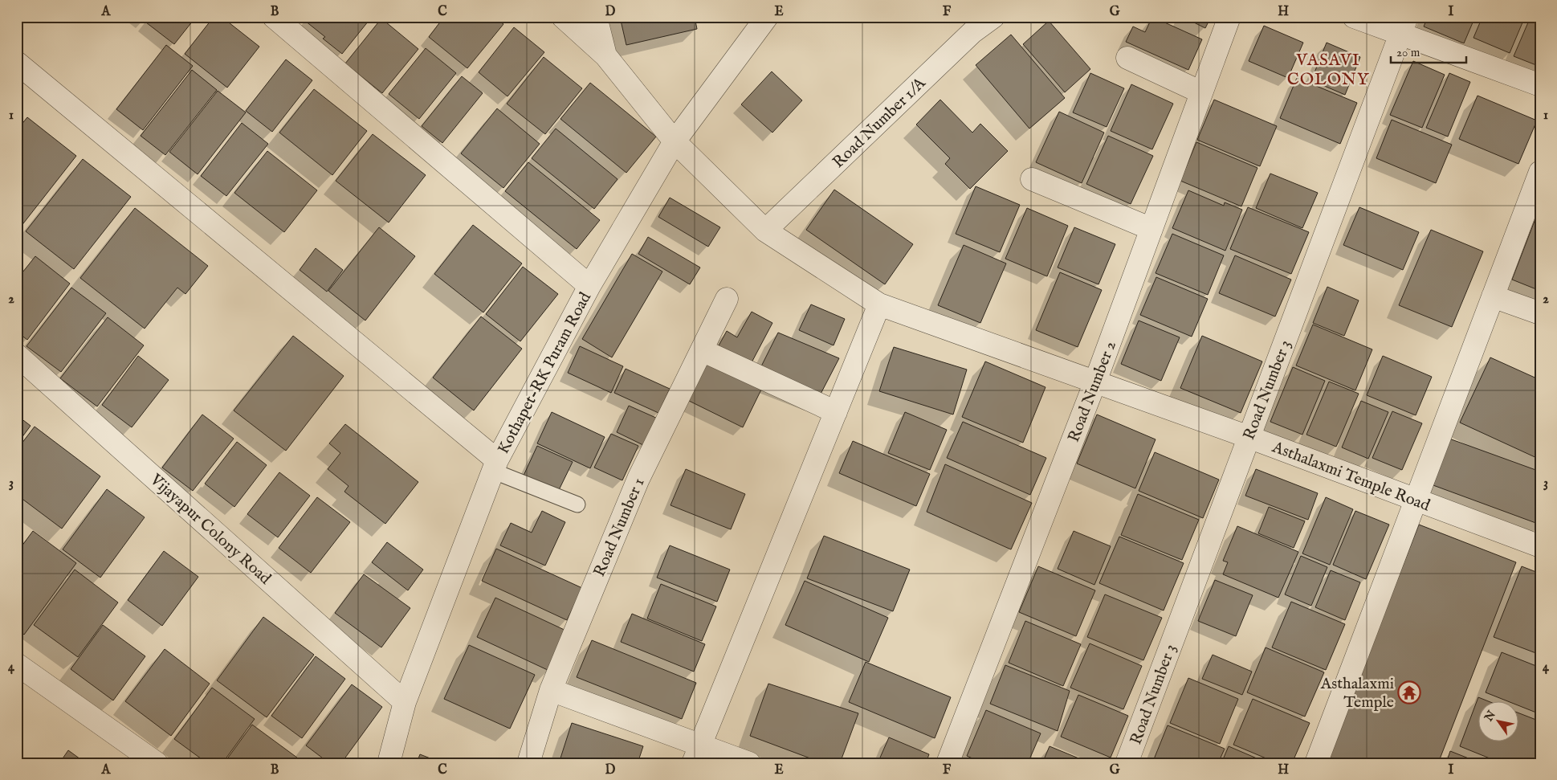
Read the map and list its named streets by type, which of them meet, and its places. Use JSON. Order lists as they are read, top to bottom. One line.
{"streets":{"street":["Road Number 1/A","Kothapet-RK Puram Road","Road Number 3","Road Number 2","Asthalaxmi Temple Road","Road Number 1","Vijayapur Colony Road"]},"crossings":[["Road Number 1/A","Asthalaxmi Temple Road"],["Kothapet-RK Puram Road","Asthalaxmi Temple Road"],["Kothapet-RK Puram Road","Vijayapur Colony Road"],["Road Number 3","Asthalaxmi Temple Road"],["Road Number 2","Asthalaxmi Temple Road"]],"districts":["VASAVI COLONY"],"places":{"temple":["Asthalaxmi Temple"]},"scale_bar":"20 m","north":"top left","grid":{"columns":["A","B","C","D","E","F","G","H","I"],"rows":["1","2","3","4"]}}
